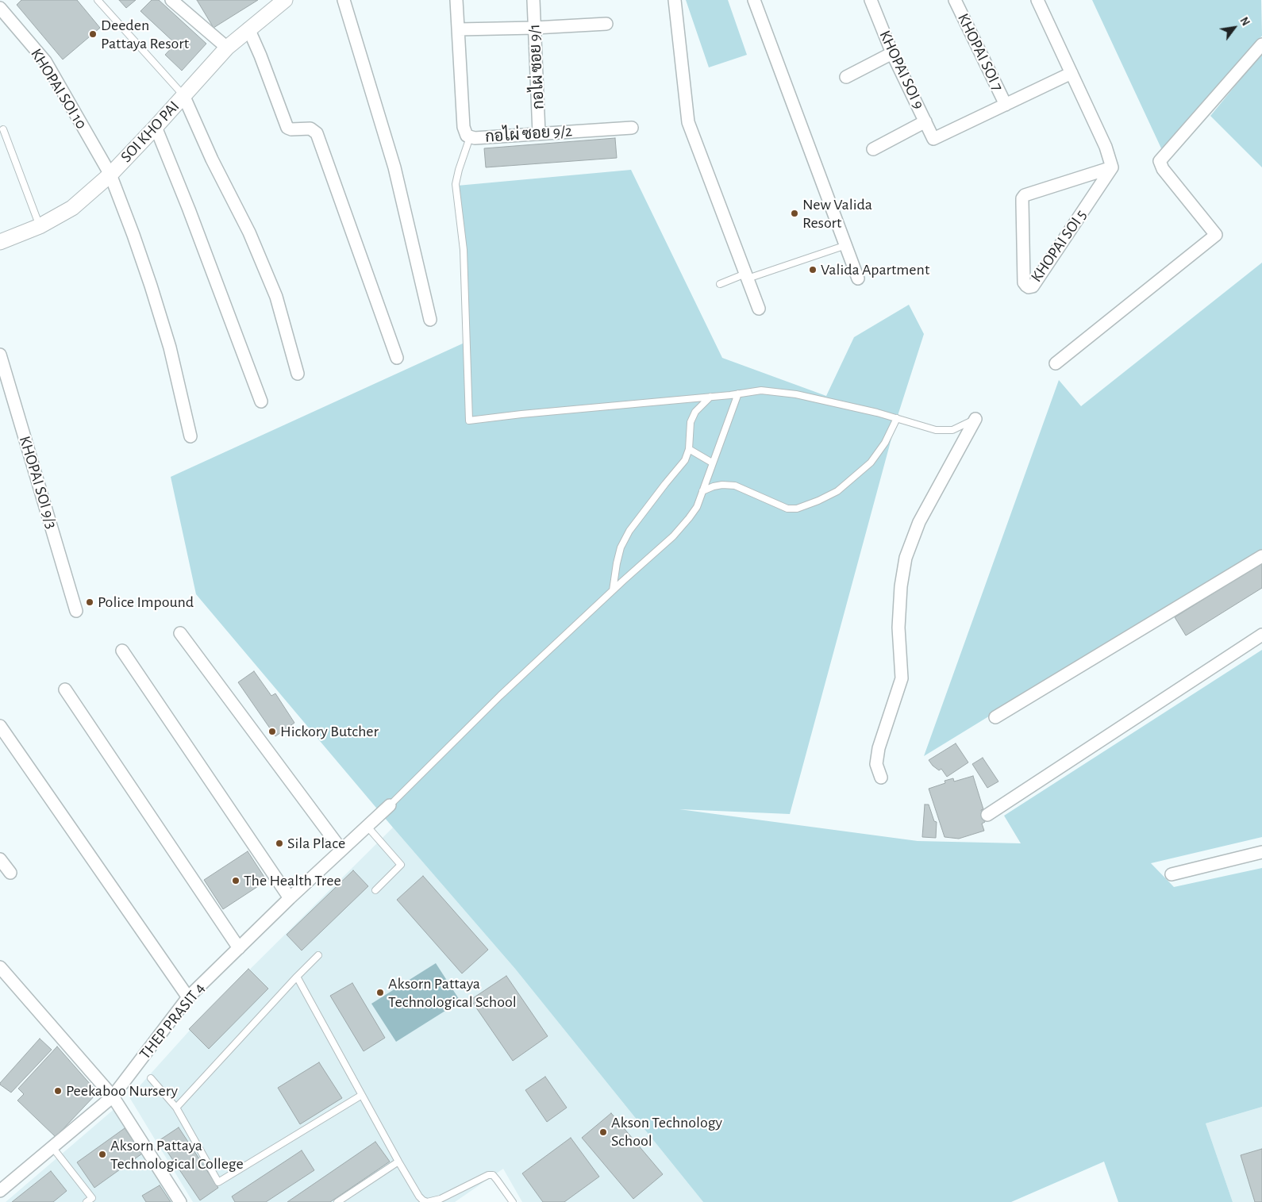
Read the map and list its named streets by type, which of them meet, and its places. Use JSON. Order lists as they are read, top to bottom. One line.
{"streets":{"street":["KHOPAI SOI 7","กอไผ่ ซอย 9/1","KHOPAI SOI 9","KHOPAI SOI 10","SOI KHO PAI","กอไผ่ ซอย 9/2","KHOPAI SOI 5","KHOPAI SOI 9/3","THEP PRASIT 4"]},"crossings":[["KHOPAI SOI 7","KHOPAI SOI 9"],["กอไผ่ ซอย 9/1","กอไผ่ ซอย 9/2"],["KHOPAI SOI 10","SOI KHO PAI"]],"places":["Deeden Pattaya Resort","New Valida Resort","Valida Apartment","Police Impound","Hickory Butcher","Sila Place","The Health Tree","Aksorn Pattaya Technological School","Peekaboo Nursery","Akson Technology School","Aksorn Pattaya Technological College"],"north":"top right"}
